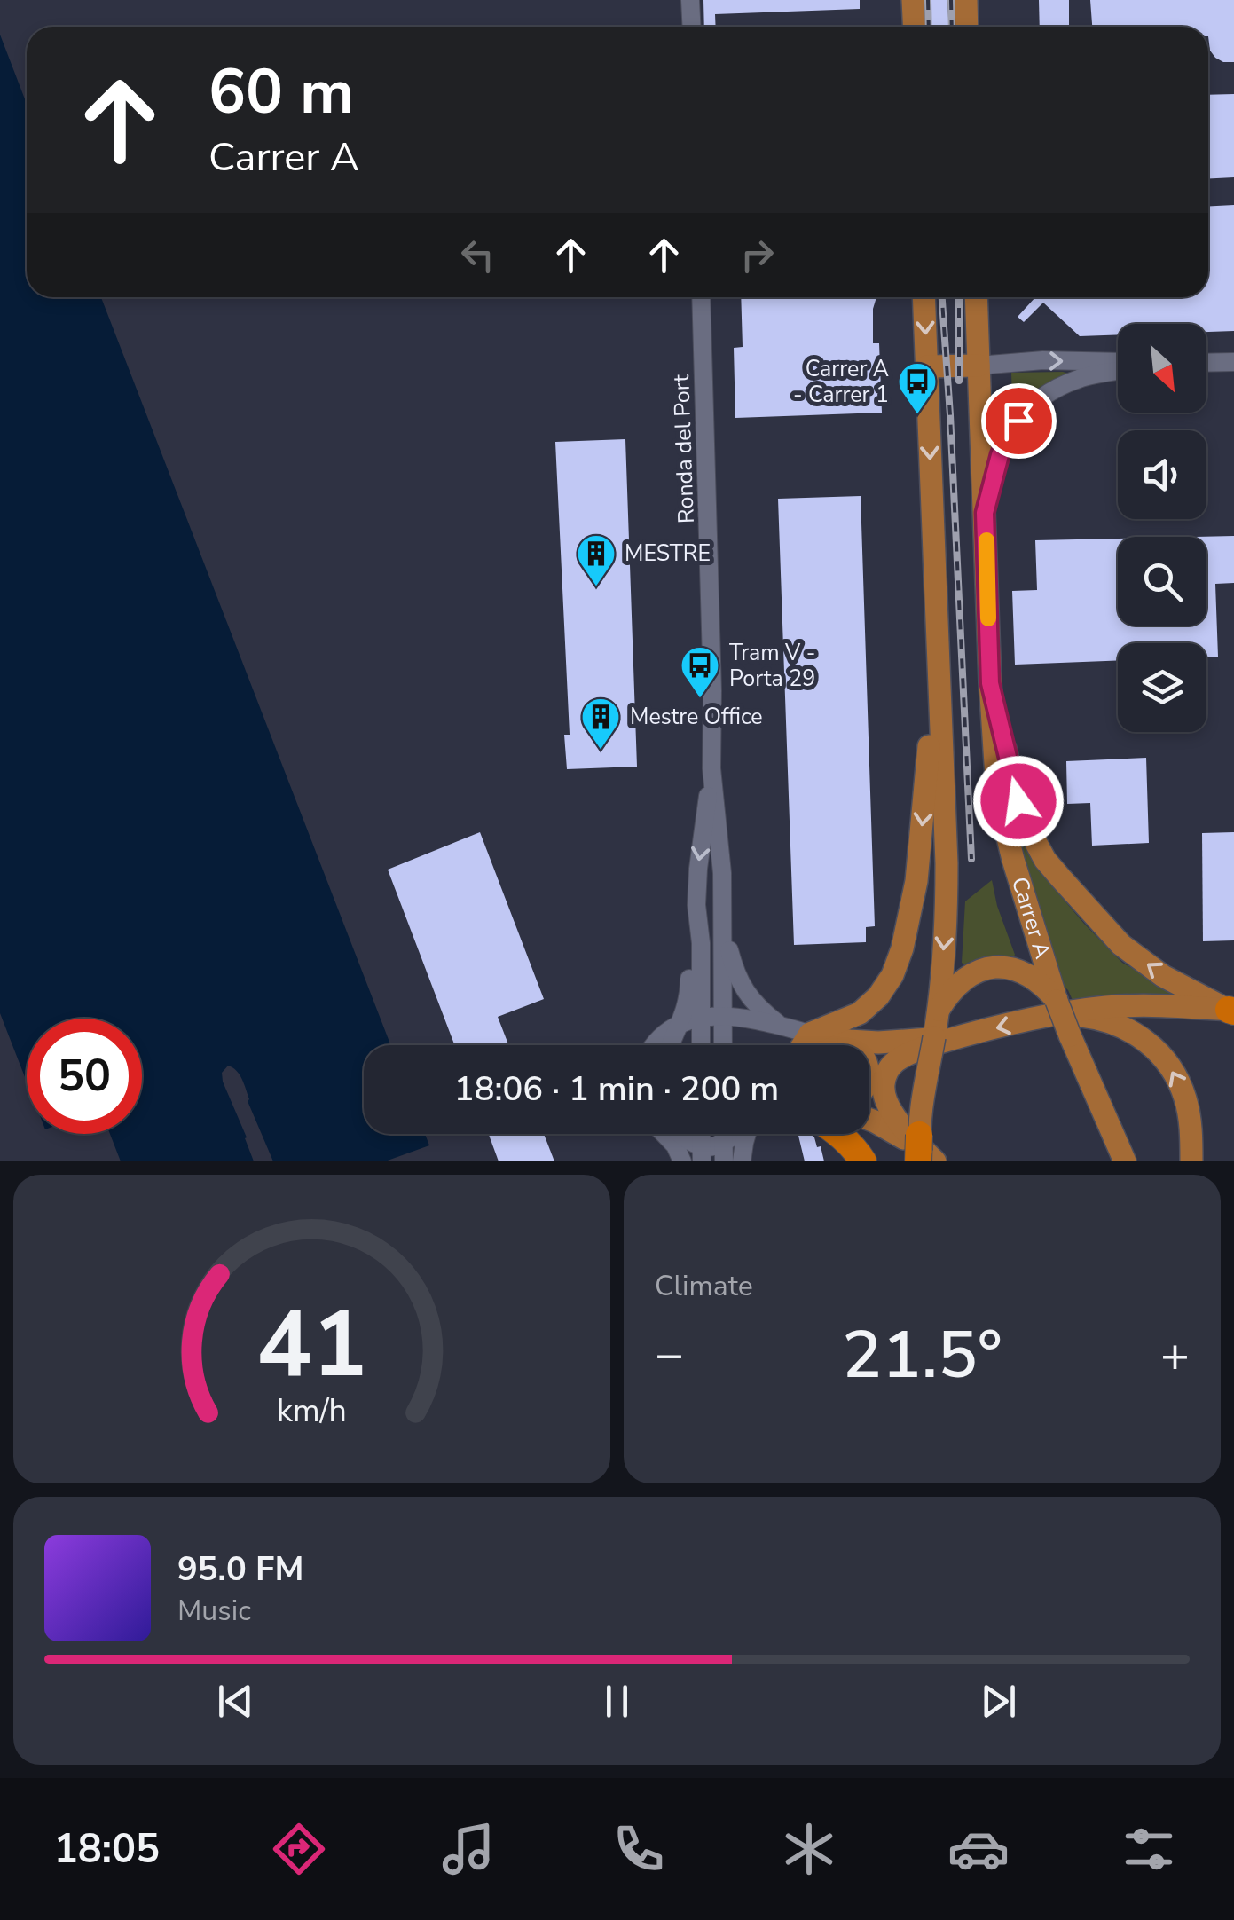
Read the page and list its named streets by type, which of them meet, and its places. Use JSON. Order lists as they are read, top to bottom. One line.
{"streets":{"main road":["Carrer A"],"street":["Ronda del Port"]},"places":{"bus stop":["Carrer A - Carrer 1","Tram V - Porta 29"],"building":["MESTRE","Mestre Office"]},"north":"bottom right","page":{"turn":["60 m","Carrer A"],"limit":"50","trip":"18:06 · 1 min · 200 m","tile":"Climate","heat":["−","21.5°","+"],"song":["95.0 FM","Music"],"tabs":"18:05","gauge":["41","km/h"]}}
